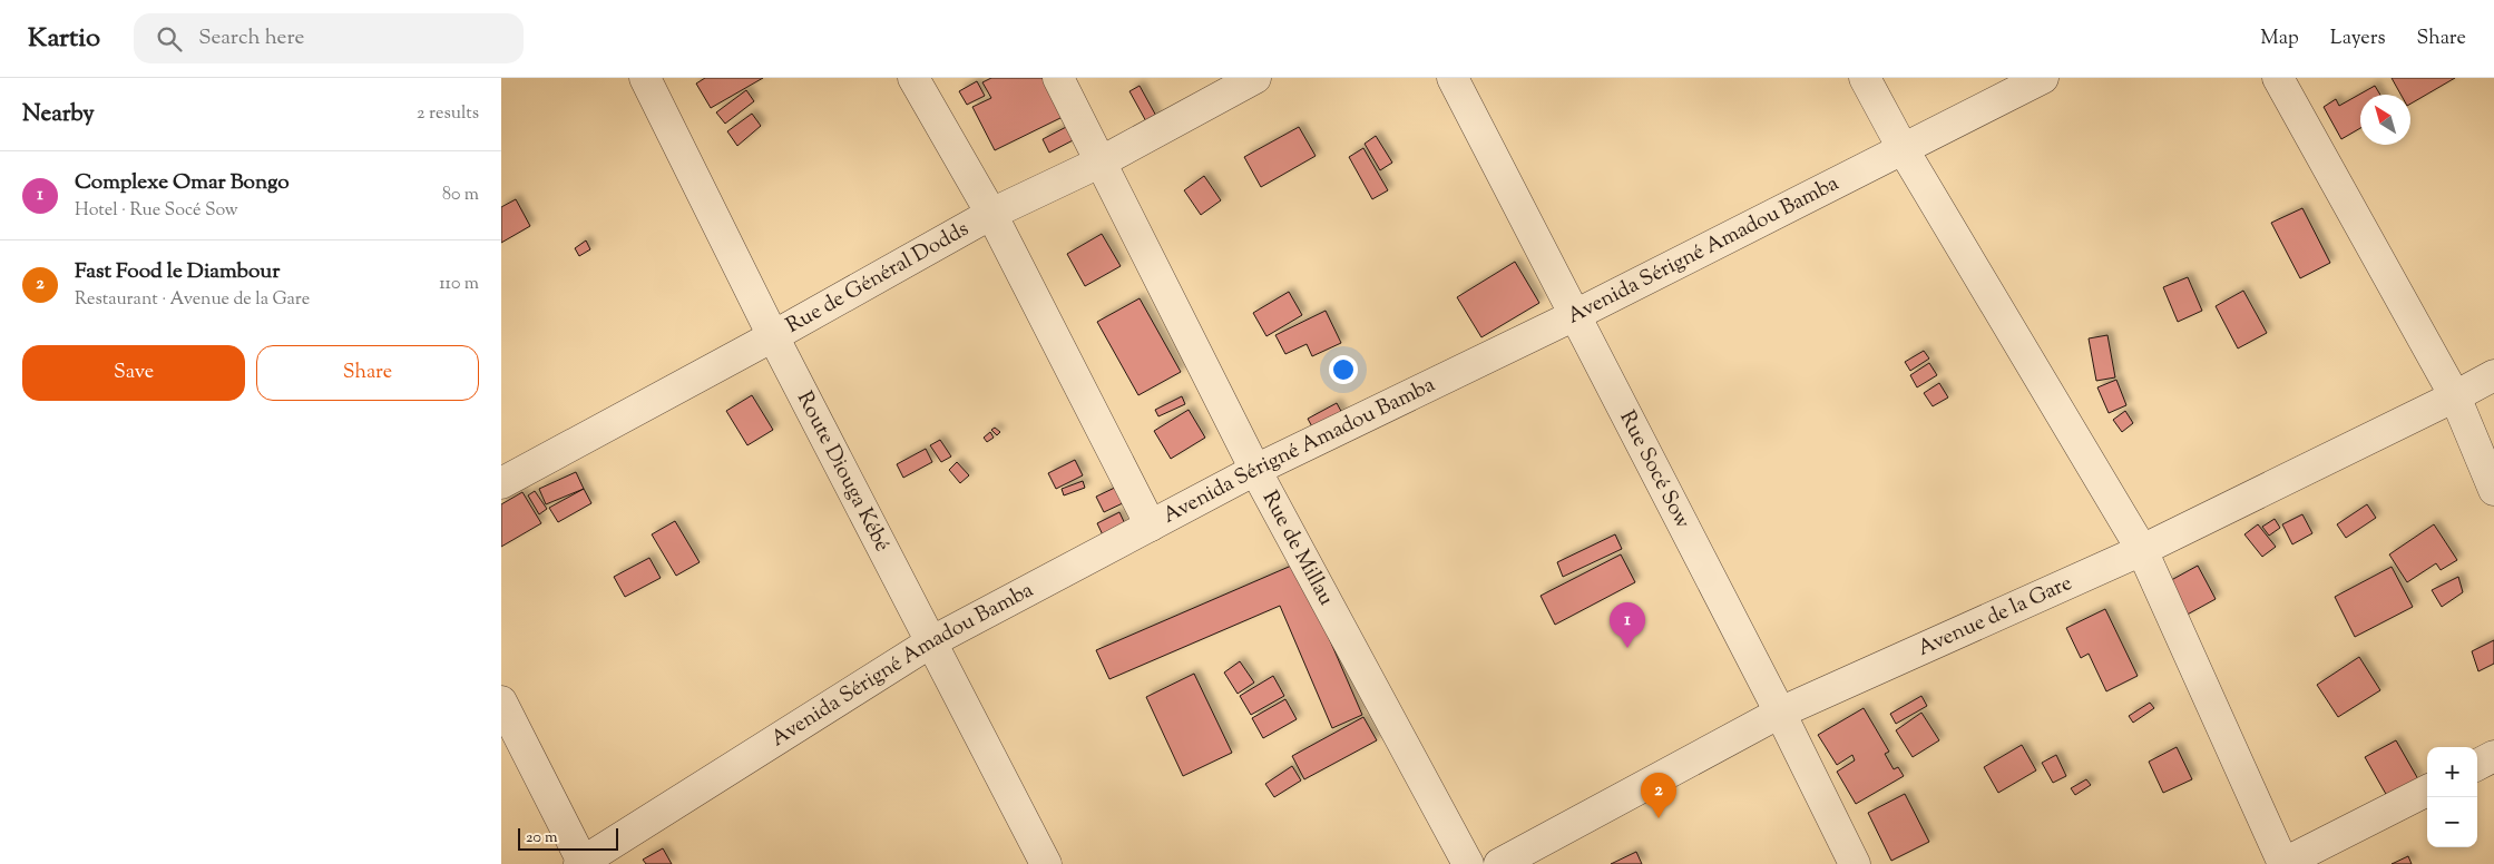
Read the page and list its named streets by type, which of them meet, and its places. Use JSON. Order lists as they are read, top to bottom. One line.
{"streets":{"street":["Avenida Sérigné Amadou Bamba","Rue de Général Dodds","Rue Socé Sow","Route Diouga Kébé","Rue de Millau","Avenue de la Gare"]},"crossings":[["Avenida Sérigné Amadou Bamba","Rue Socé Sow"],["Avenida Sérigné Amadou Bamba","Route Diouga Kébé"],["Avenida Sérigné Amadou Bamba","Rue de Millau"],["Rue de Général Dodds","Route Diouga Kébé"],["Rue de Général Dodds","Rue de Millau"],["Rue Socé Sow","Avenue de la Gare"]],"scale_bar":"20 m","north":"top left","page":{"header":"Kartio","search":"Search here","nav":["Map","Layers","Share"],"heading":["Nearby","2 results"],"list":[{"mark":"1","name":"Complexe Omar Bongo","note":"Hotel · Rue Socé Sow","value":"80 m"},{"mark":"2","name":"Fast Food le Diambour","note":"Restaurant · Avenue de la Gare","value":"110 m"}],"buttons":["Save","Share"],"pins":["1","2"],"map_buttons":["+","−"],"scale":"20 m"}}
